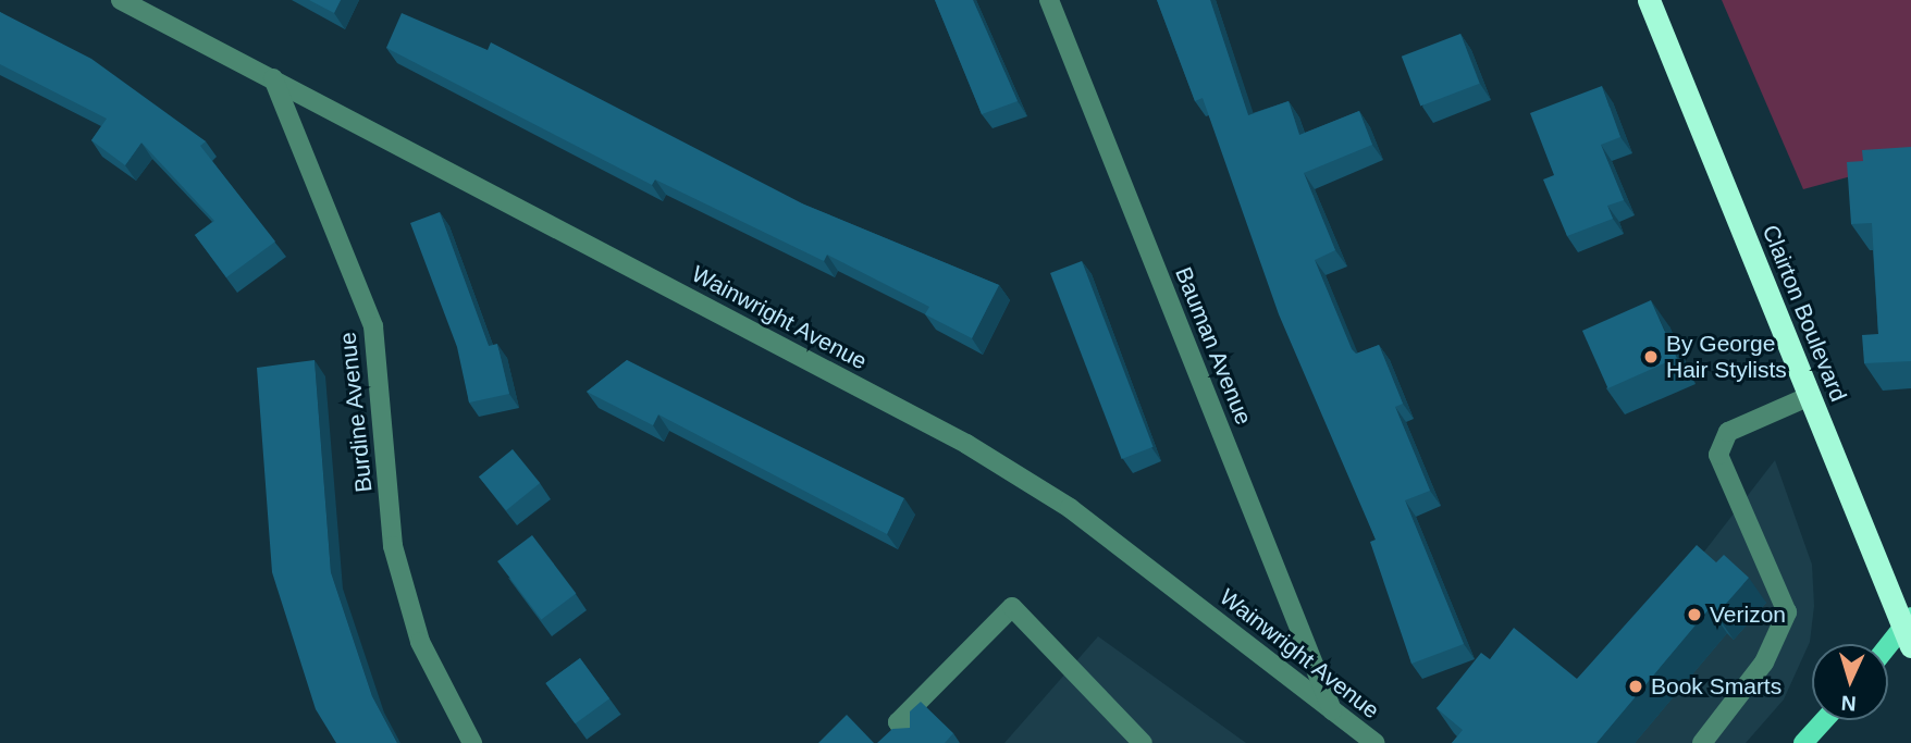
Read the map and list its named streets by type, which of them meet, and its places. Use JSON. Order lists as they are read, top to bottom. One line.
{"streets":{"highway":["Clairton Boulevard"],"street":["Wainwright Avenue","Bauman Avenue","Burdine Avenue"]},"crossings":[["Wainwright Avenue","Bauman Avenue"],["Wainwright Avenue","Burdine Avenue"]],"places":["By George Hair Stylists","Verizon","Book Smarts"],"north":"bottom"}
